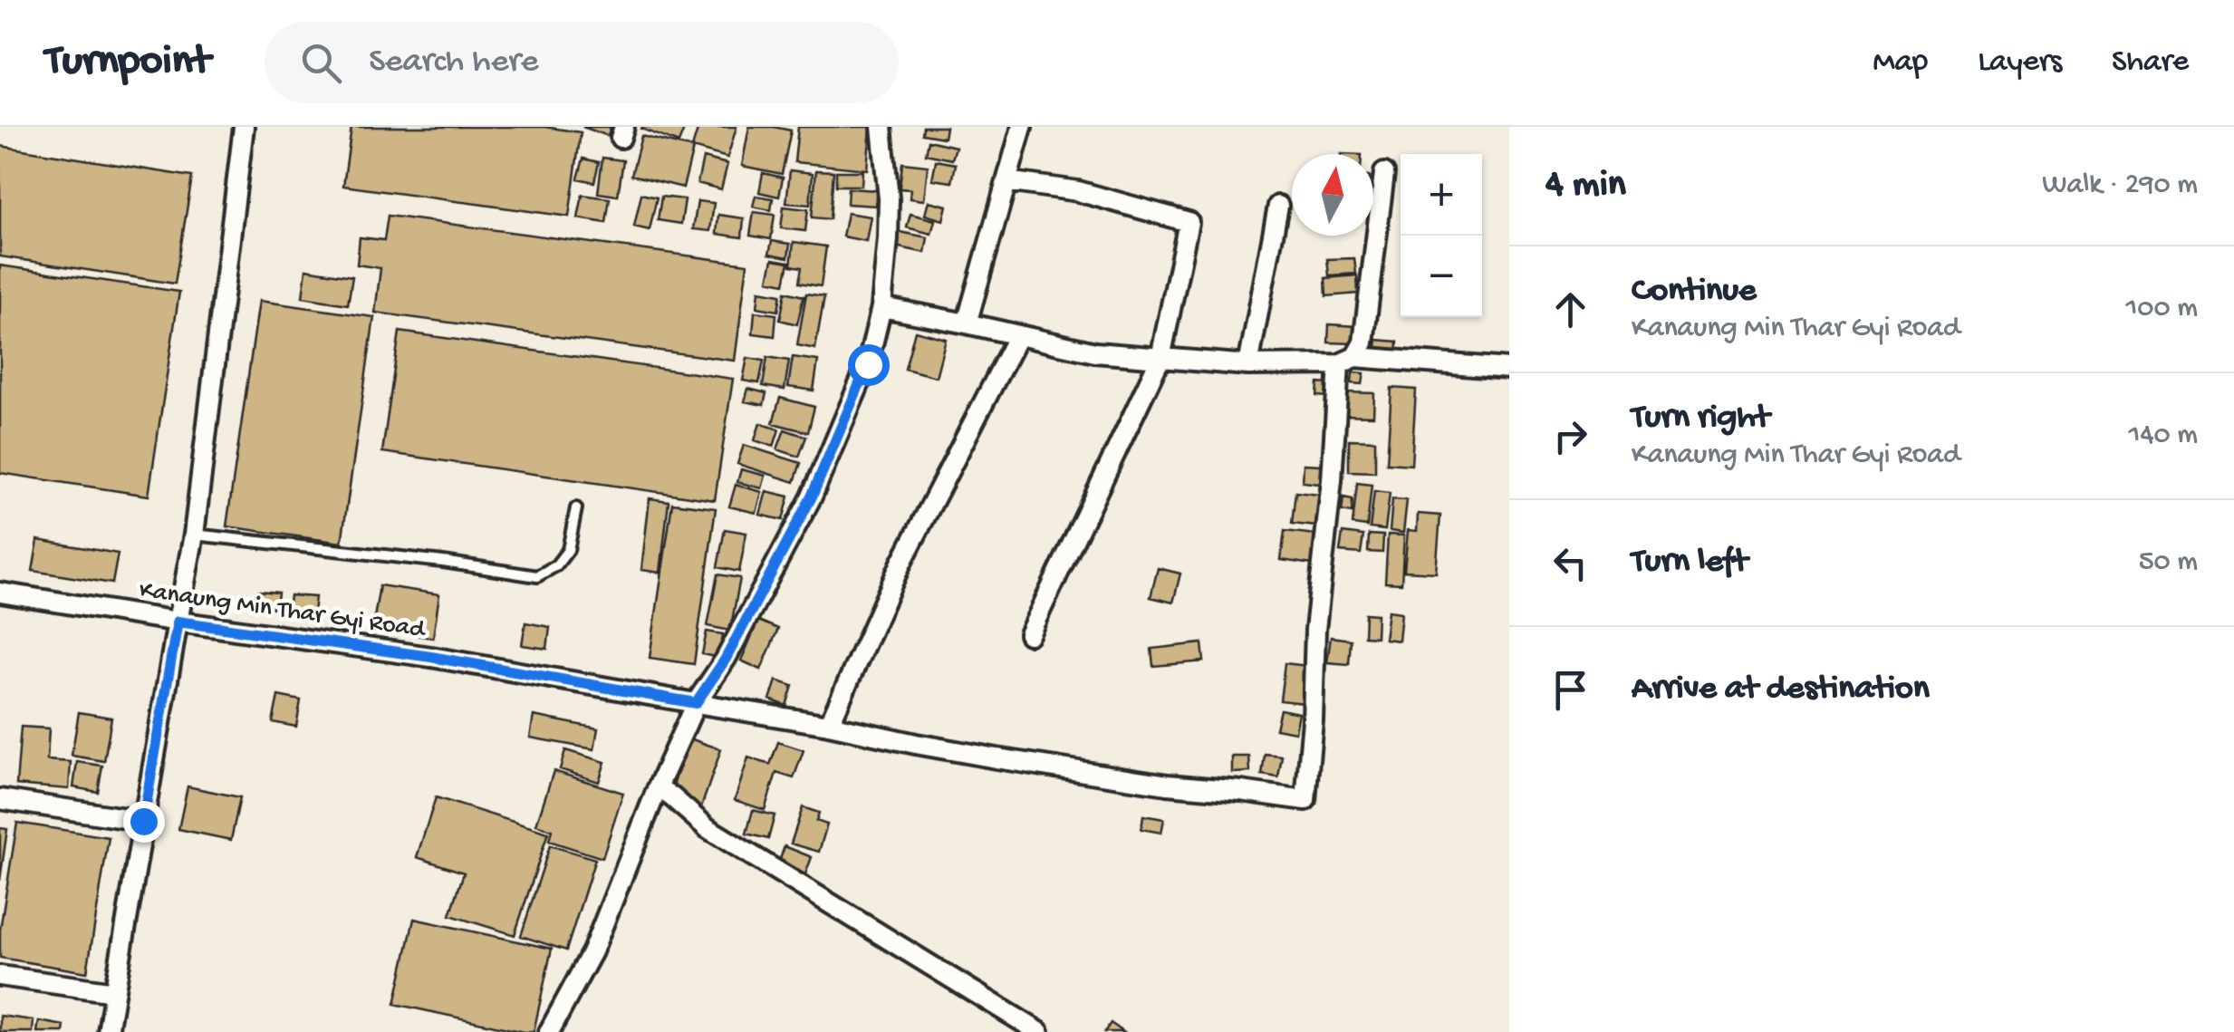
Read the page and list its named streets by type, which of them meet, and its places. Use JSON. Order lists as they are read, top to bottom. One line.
{"streets":{"street":["Kanaung Min Thar Gyi Road"]},"north":"top","page":{"header":"Turnpoint","search":"Search here","nav":["Map","Layers","Share"],"heading":["4 min","Walk · 290 m"],"map_buttons":["+","−"],"list":[["Continue","Kanaung Min Thar Gyi Road","100 m"],["Turn right","Kanaung Min Thar Gyi Road","140 m"],["Turn left","50 m"],"Arrive at destination"]}}
